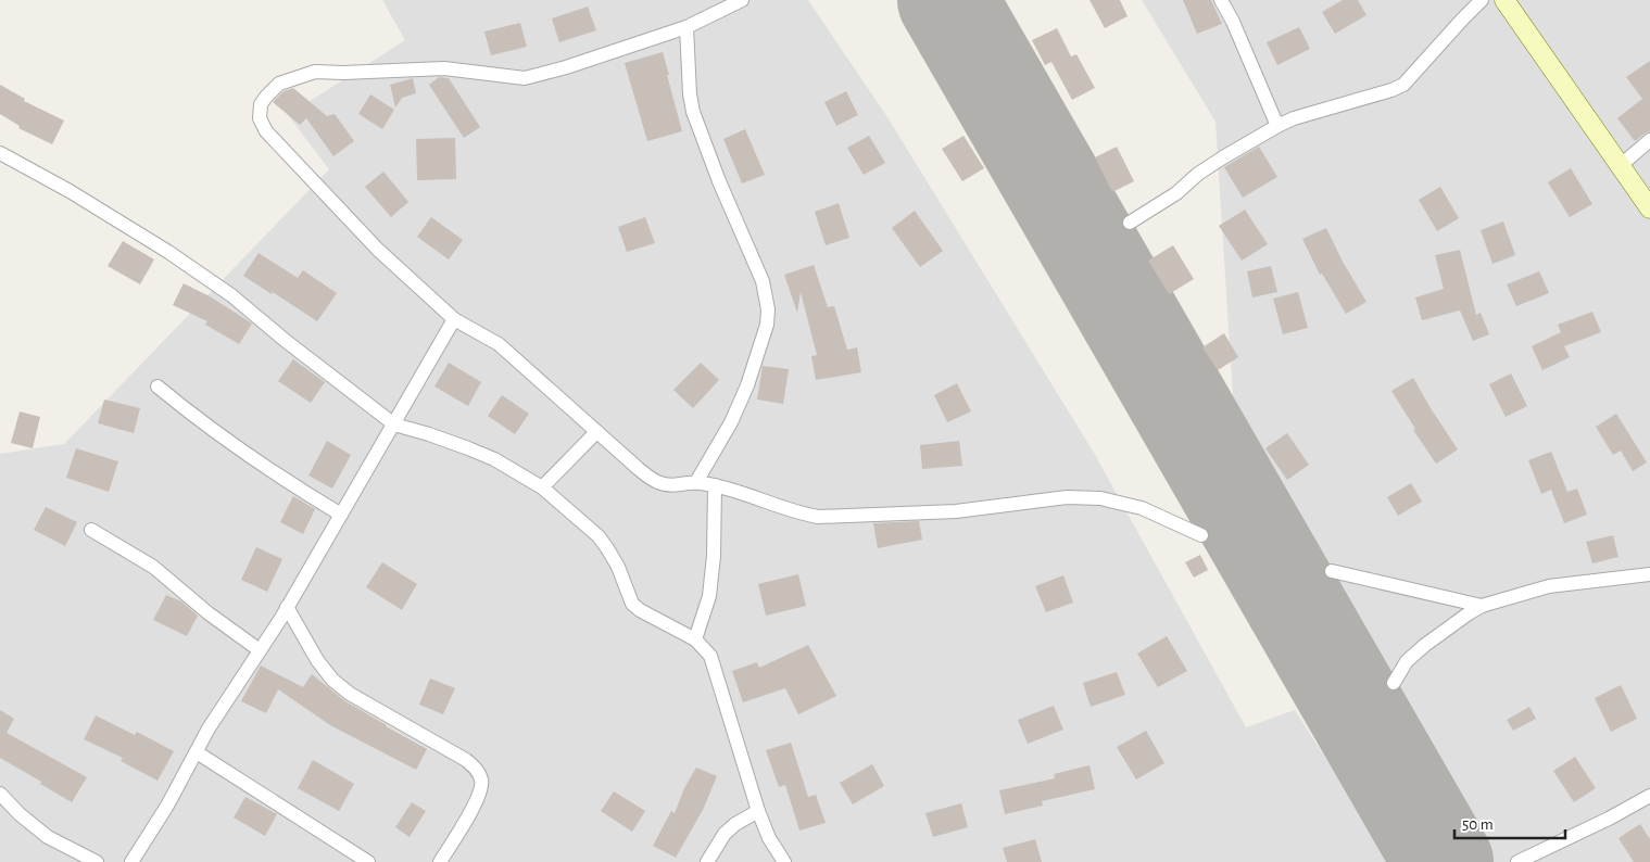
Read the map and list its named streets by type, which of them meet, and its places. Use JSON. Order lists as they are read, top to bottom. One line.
{"scale_bar":"50 m"}
